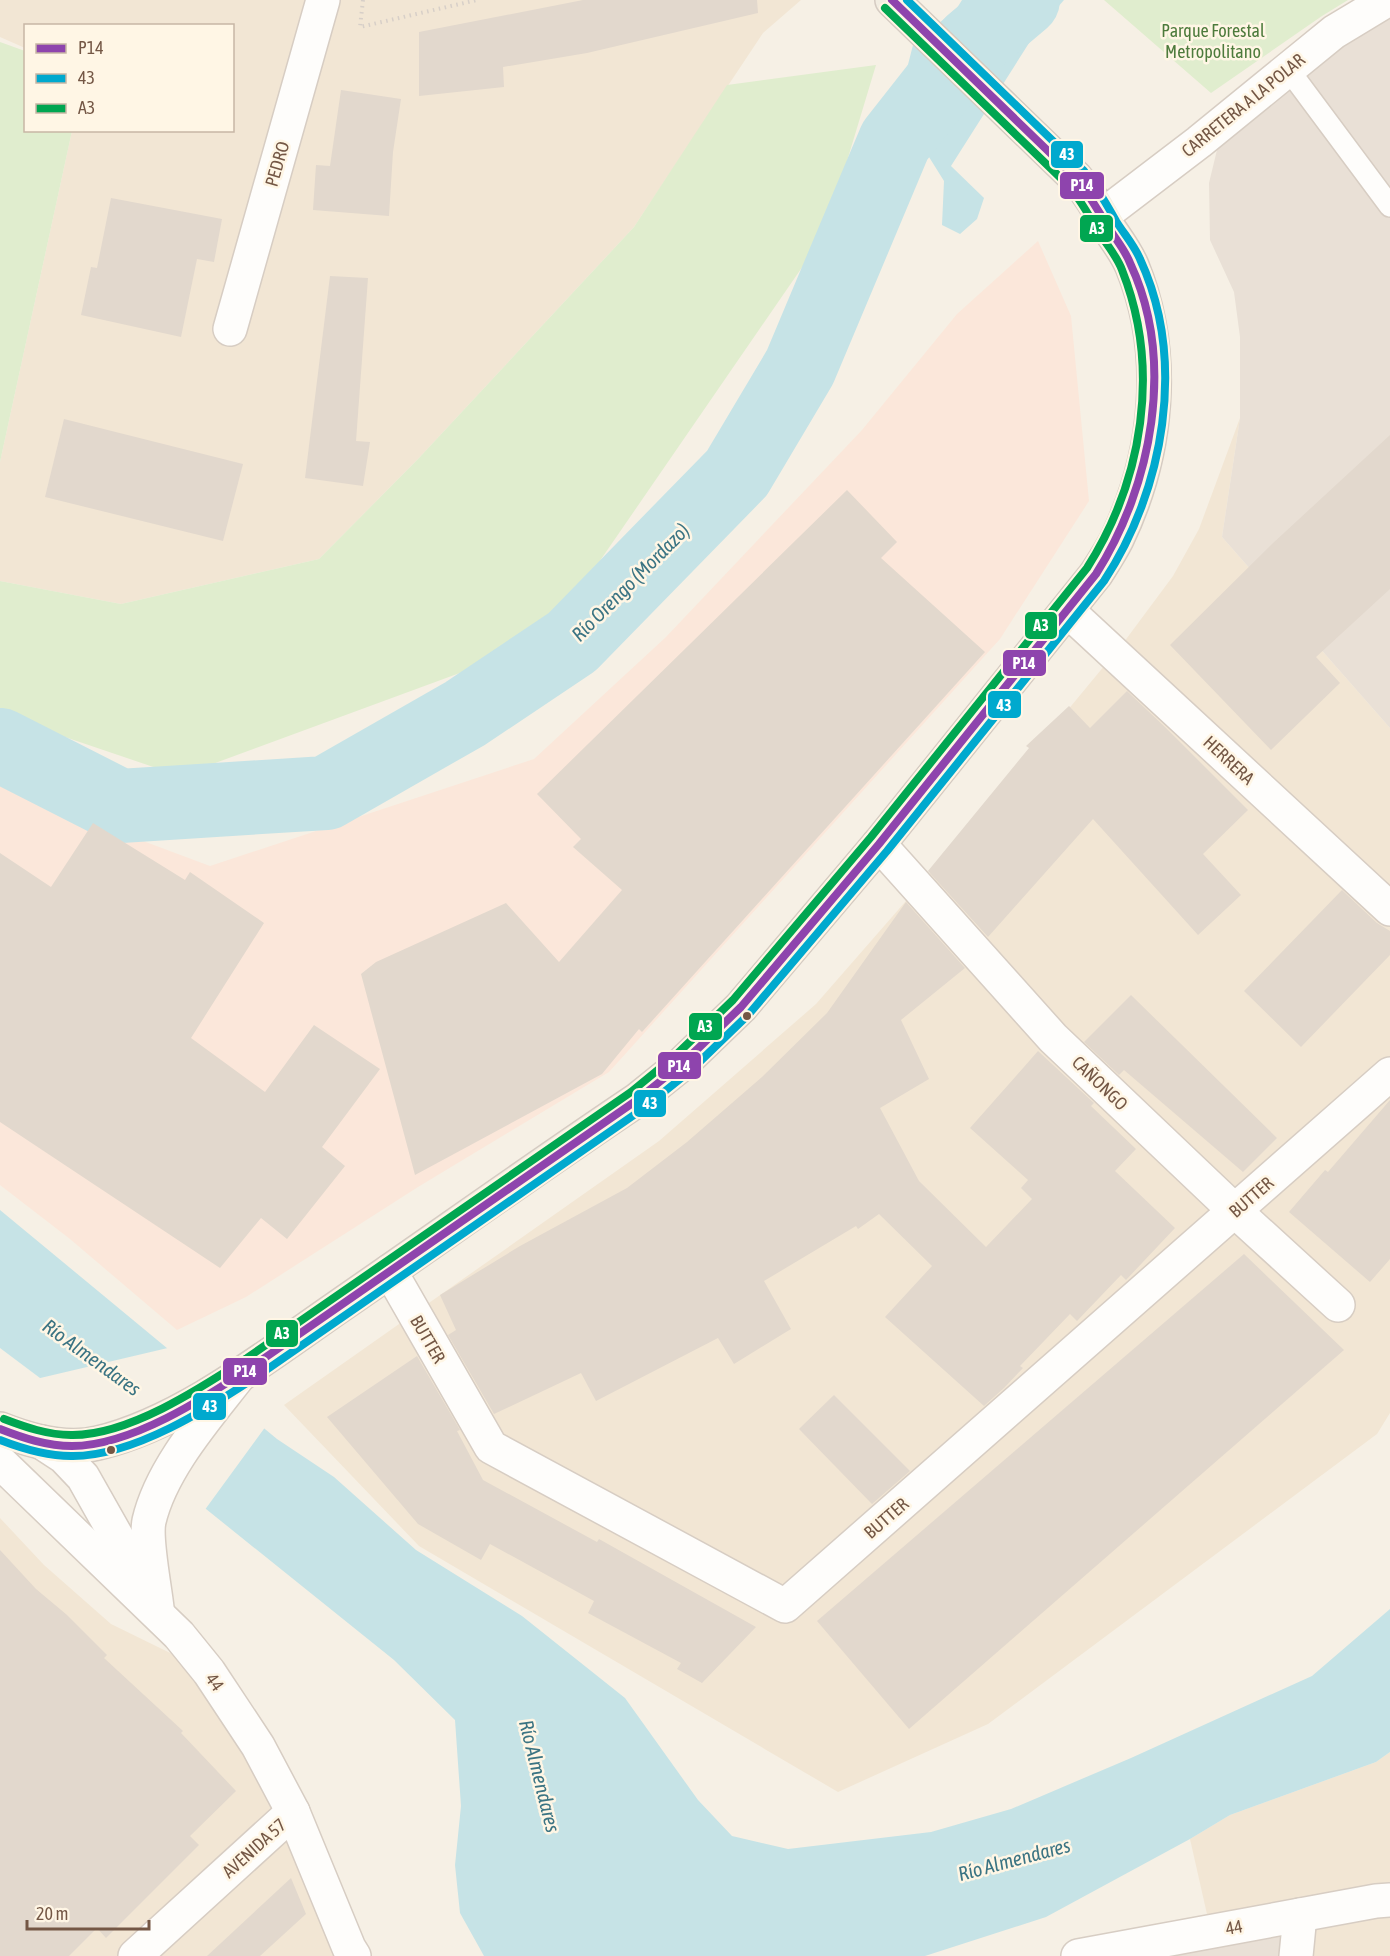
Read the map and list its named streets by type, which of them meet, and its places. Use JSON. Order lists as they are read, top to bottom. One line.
{"streets":{"street":["CARRETERA A LA POLAR","PEDRO","HERRERA","CAÑONGO","BUTTER","44","AVENIDA 57"]},"crossings":[["CAÑONGO","BUTTER"],["44","AVENIDA 57"]],"water":["Río Orengo (Mordazo)","Río Almendares"],"parks":["Parque Forestal Metropolitano"],"lines":["transit line P14","transit line 43","transit line A3"],"legend":["P14","43","A3"],"scale_bar":"20 m"}
